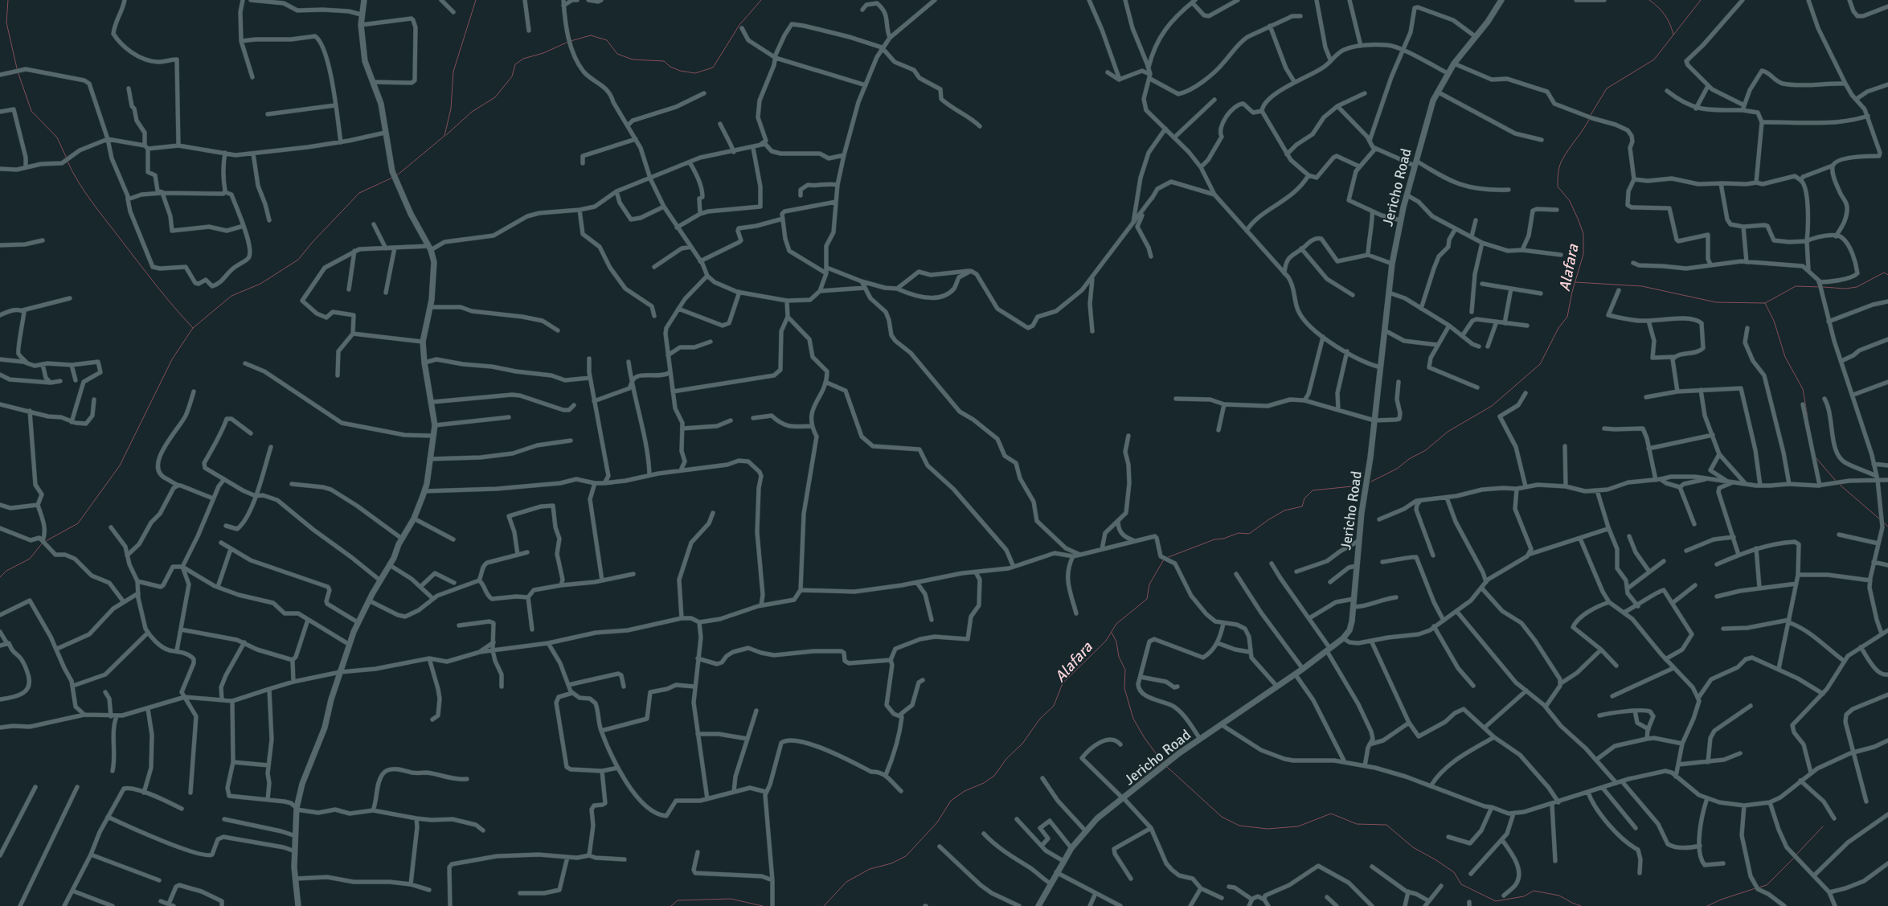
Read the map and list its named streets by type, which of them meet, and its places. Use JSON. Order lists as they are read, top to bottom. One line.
{"streets":{"street":["Jericho Road"]},"water":["Alafara"]}
